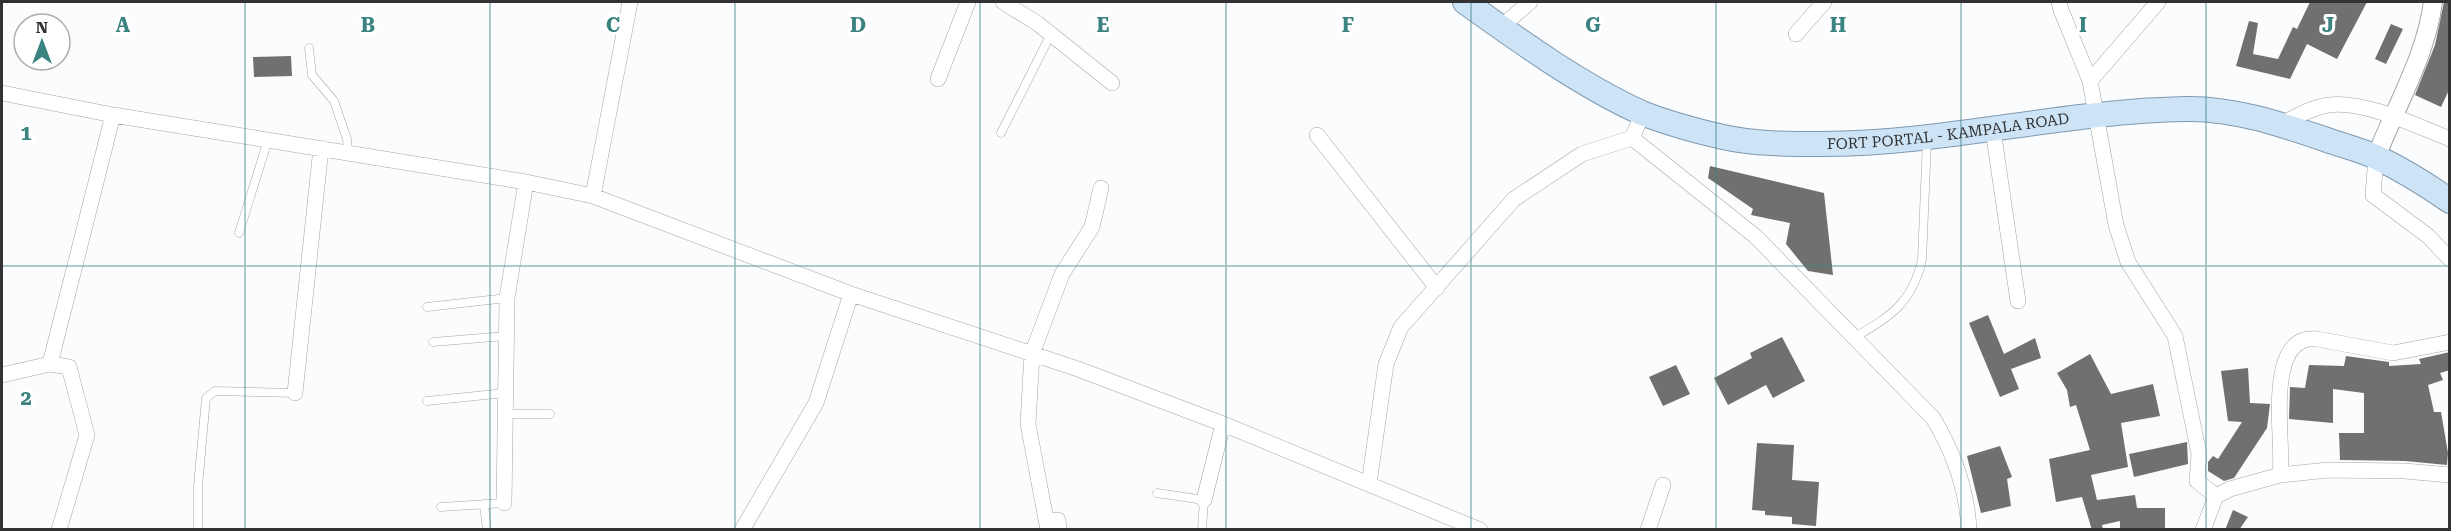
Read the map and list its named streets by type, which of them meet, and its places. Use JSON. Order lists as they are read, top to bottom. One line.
{"streets":{"main road":["FORT PORTAL - KAMPALA ROAD"]},"north":"top","grid":{"columns":["A","B","C","D","E","F","G","H","I","J"],"rows":["1","2"]}}
